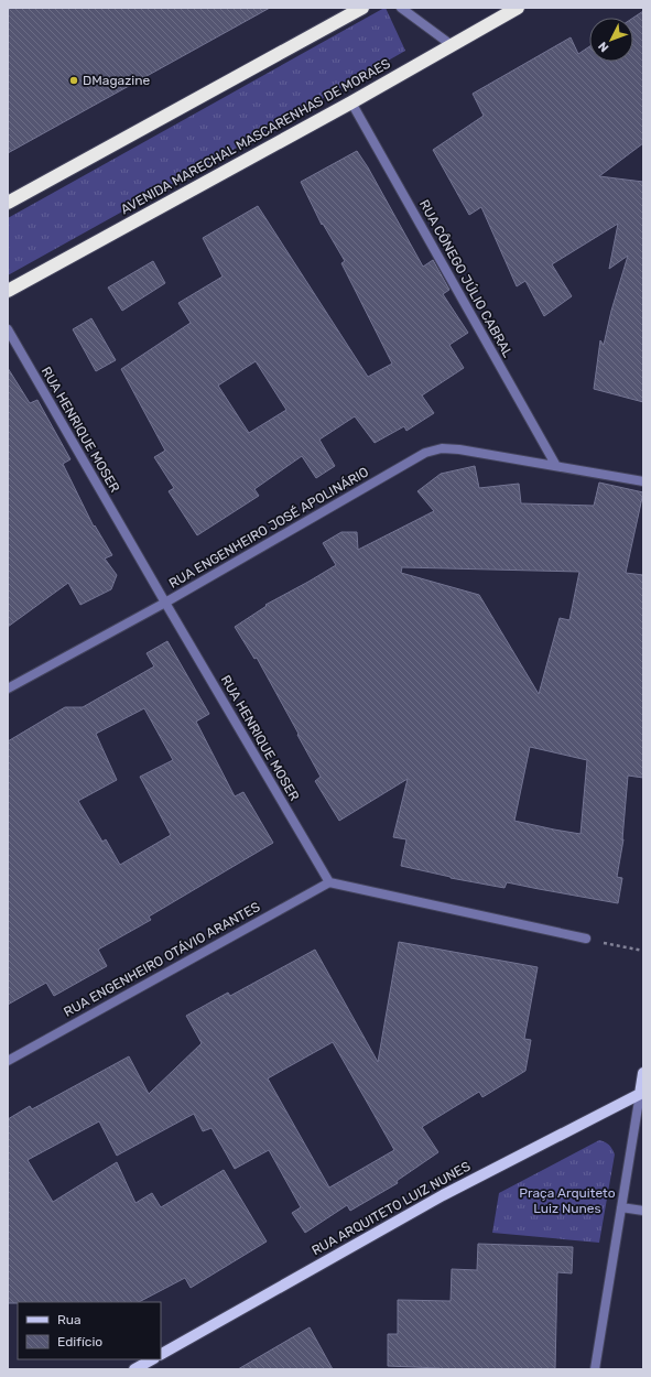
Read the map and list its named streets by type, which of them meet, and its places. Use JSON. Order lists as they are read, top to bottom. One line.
{"streets":{"highway":["AVENIDA MARECHAL MASCARENHAS DE MORAES"],"main road":["RUA ARQUITETO LUIZ NUNES"],"street":["RUA CÔNEGO JÚLIO CABRAL","RUA HENRIQUE MOSER","RUA ENGENHEIRO JOSÉ APOLINÁRIO","RUA ENGENHEIRO OTÁVIO ARANTES"]},"crossings":[["AVENIDA MARECHAL MASCARENHAS DE MORAES","RUA CÔNEGO JÚLIO CABRAL"],["RUA CÔNEGO JÚLIO CABRAL","RUA ENGENHEIRO JOSÉ APOLINÁRIO"],["RUA HENRIQUE MOSER","RUA ENGENHEIRO JOSÉ APOLINÁRIO"],["RUA HENRIQUE MOSER","RUA ENGENHEIRO OTÁVIO ARANTES"]],"parks":["Praça Arquiteto Luiz Nunes"],"places":["DMagazine"],"legend":["Rua","Edifício"],"north":"bottom left"}
